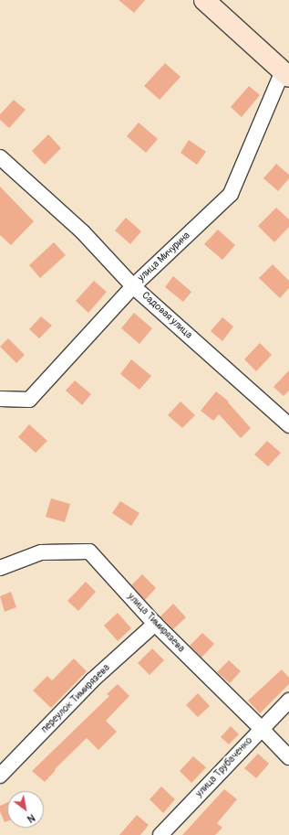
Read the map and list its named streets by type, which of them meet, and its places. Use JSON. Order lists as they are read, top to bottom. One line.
{"streets":{"street":["улица Мичурина","Садовая улица","улица Тимирязева","переулок Тимирязева","улица Трубаченко"]},"crossings":[["улица Мичурина","Садовая улица"],["улица Тимирязева","переулок Тимирязева"],["улица Тимирязева","улица Трубаченко"]],"north":"bottom right"}
